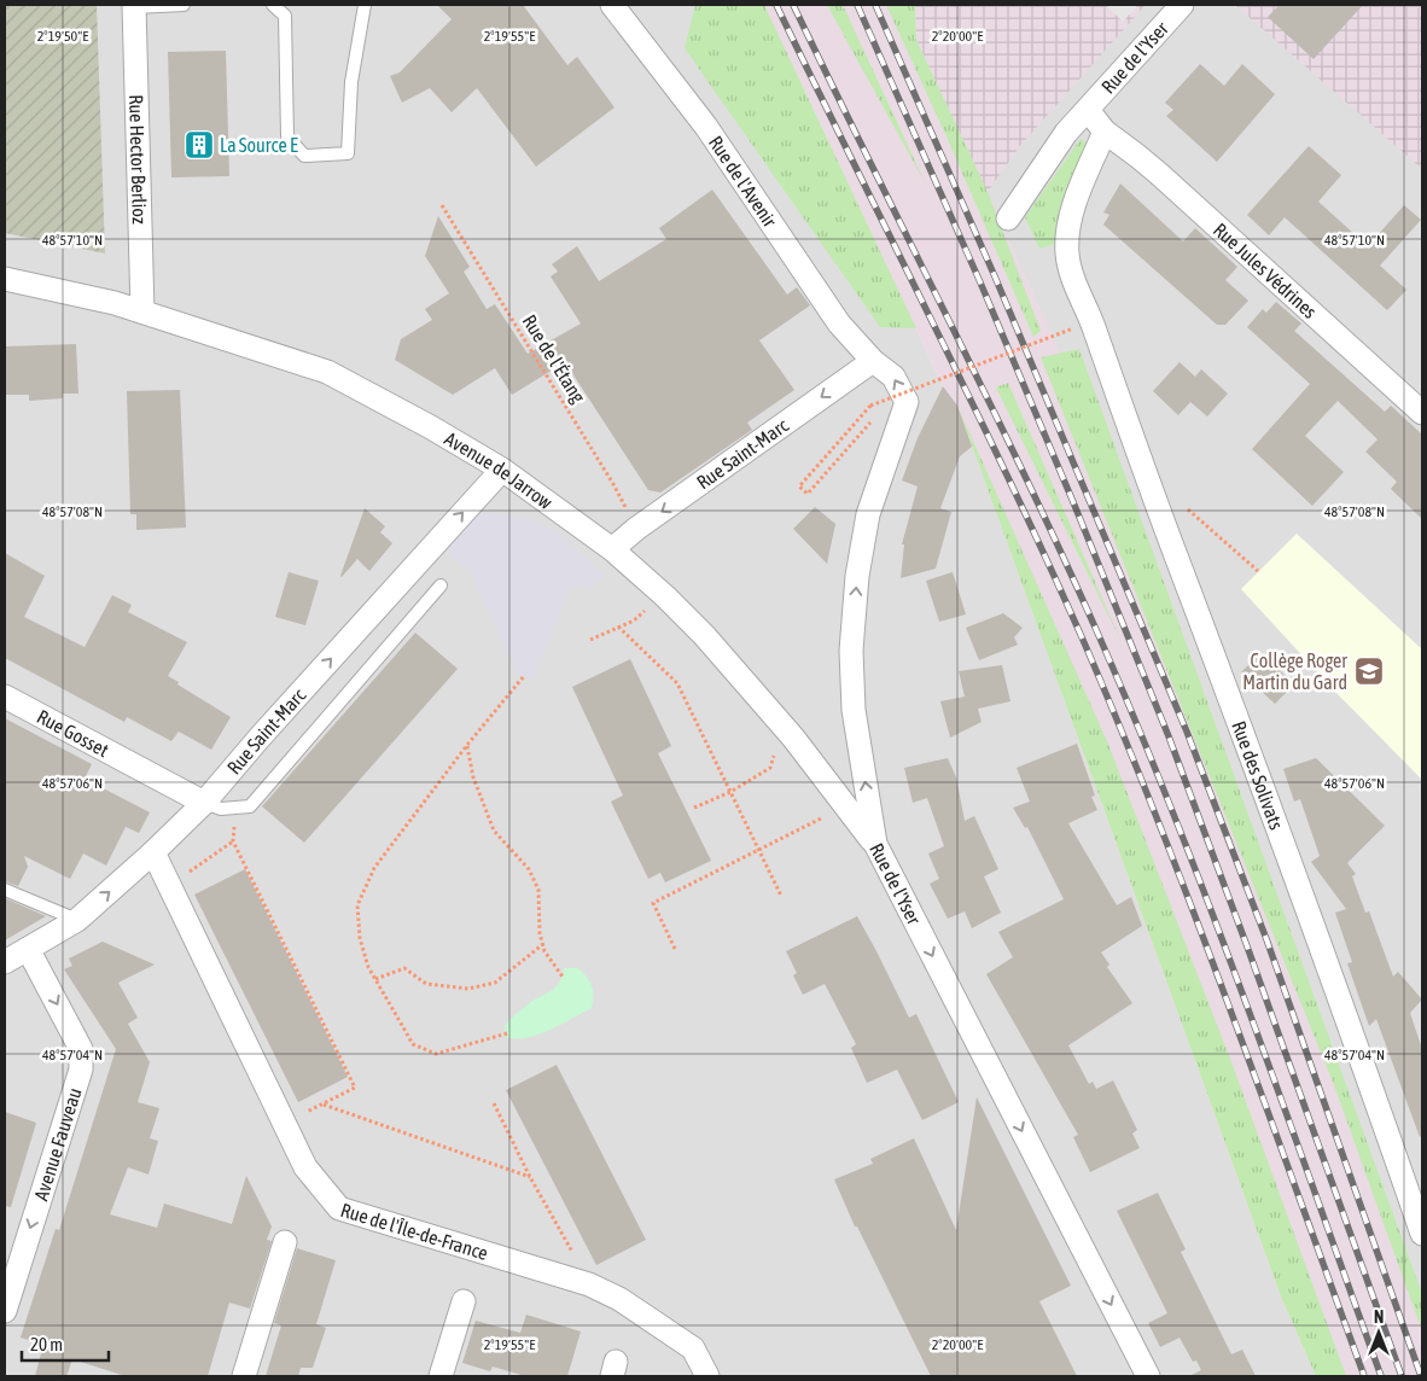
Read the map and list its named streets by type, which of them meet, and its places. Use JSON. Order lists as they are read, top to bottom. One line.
{"streets":{"street":["Rue de l'Yser","Rue Hector Berlioz","Rue de l'Avenir","Rue Jules Védrines","Rue Saint-Marc","Avenue de Jarrow","Rue Gosset","Rue des Solivats","Avenue Fauveau","Rue de l'Île-de-France"],"path":["Rue de l'Étang"]},"crossings":[["Rue de l'Yser","Rue de l'Avenir"],["Rue de l'Yser","Rue Jules Védrines"],["Rue de l'Yser","Rue Saint-Marc"],["Rue de l'Yser","Avenue de Jarrow"],["Rue de l'Yser","Rue des Solivats"],["Rue Hector Berlioz","Avenue de Jarrow"],["Rue de l'Avenir","Rue Saint-Marc"],["Rue Jules Védrines","Rue des Solivats"],["Rue de l'Étang","Rue Saint-Marc"],["Rue Saint-Marc","Avenue de Jarrow"],["Rue Saint-Marc","Rue Gosset"],["Rue Saint-Marc","Avenue Fauveau"],["Rue Saint-Marc","Rue de l'Île-de-France"]],"one_way":["Avenue Fauveau"],"places":{"building":["La Source E"],"school or university":["Collège Roger Martin du Gard"]},"scale_bar":"20 m","north":"top","coordinates":["2°19'50\"E","2°19'55\"E","2°20'00\"E","48°57'10\"N","48°57'08\"N","48°57'06\"N","48°57'04\"N"]}
